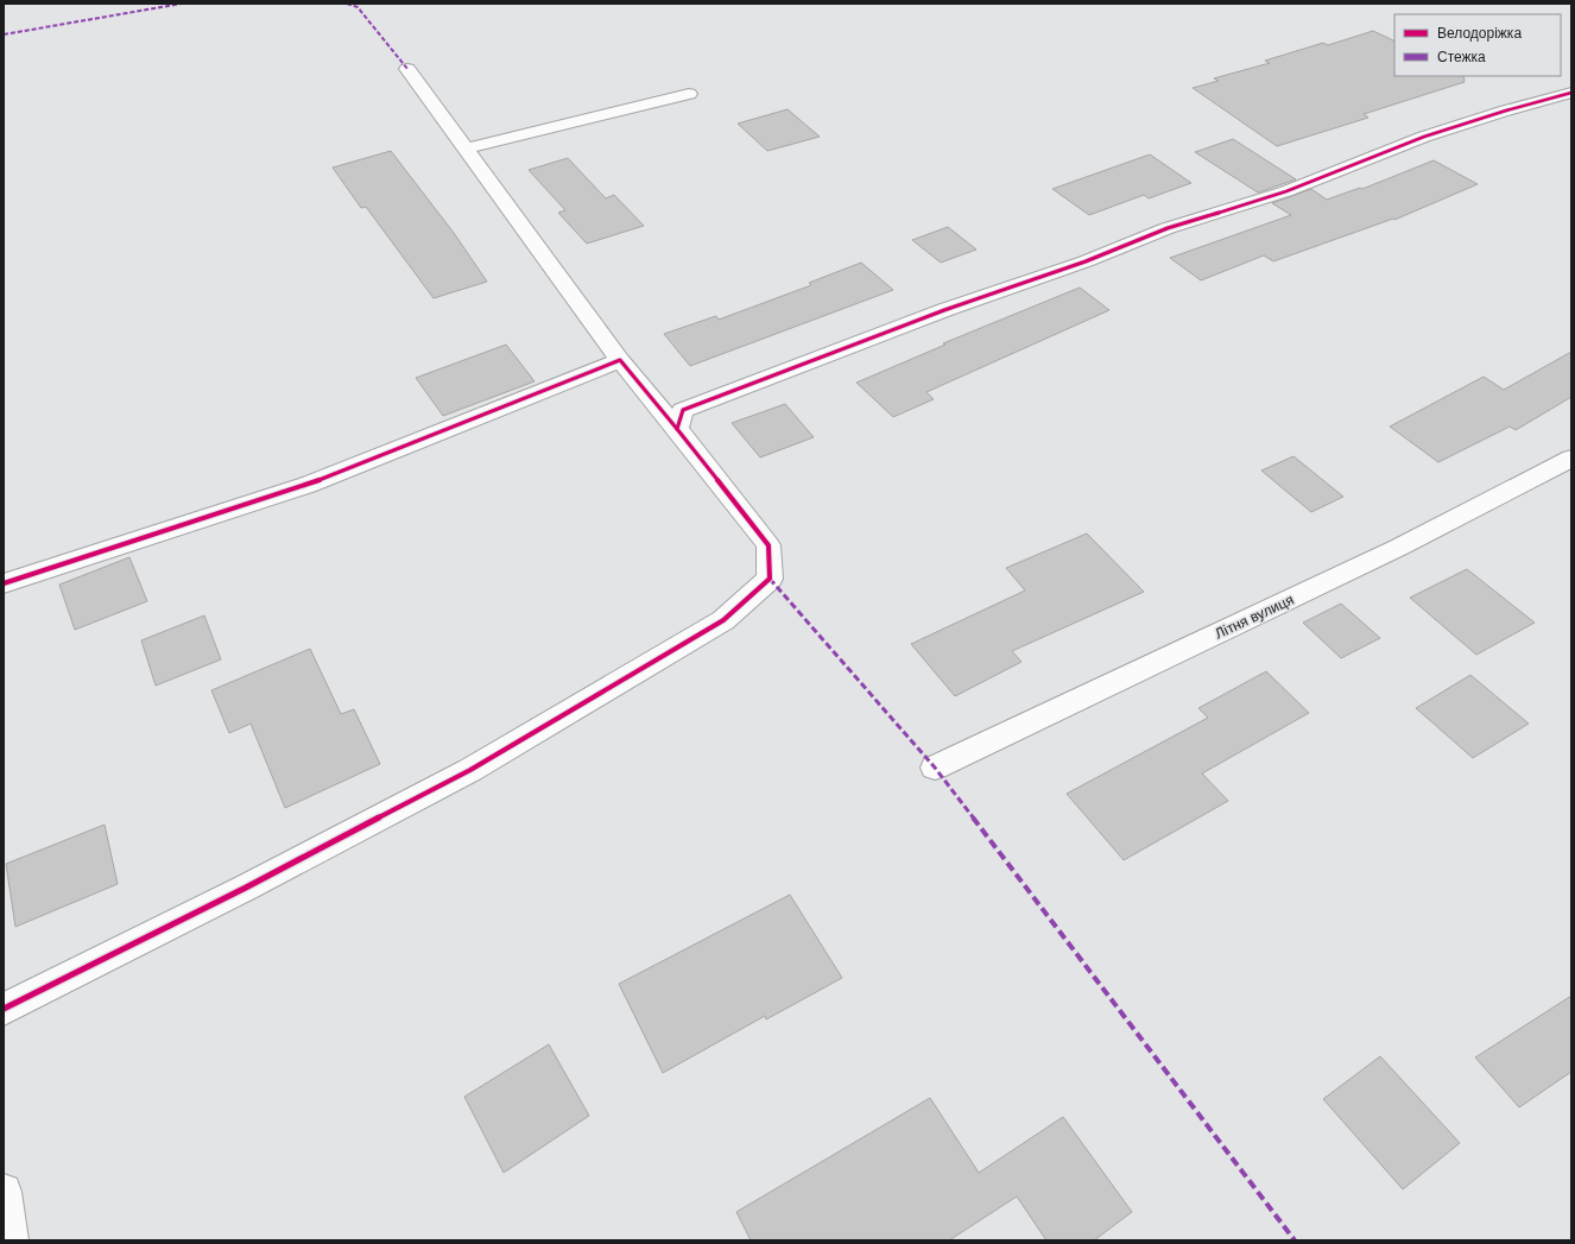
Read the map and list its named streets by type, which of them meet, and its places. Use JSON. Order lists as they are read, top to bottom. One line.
{"streets":{"street":["Літня вулиця"]},"legend":["Велодоріжка","Стежка"]}
